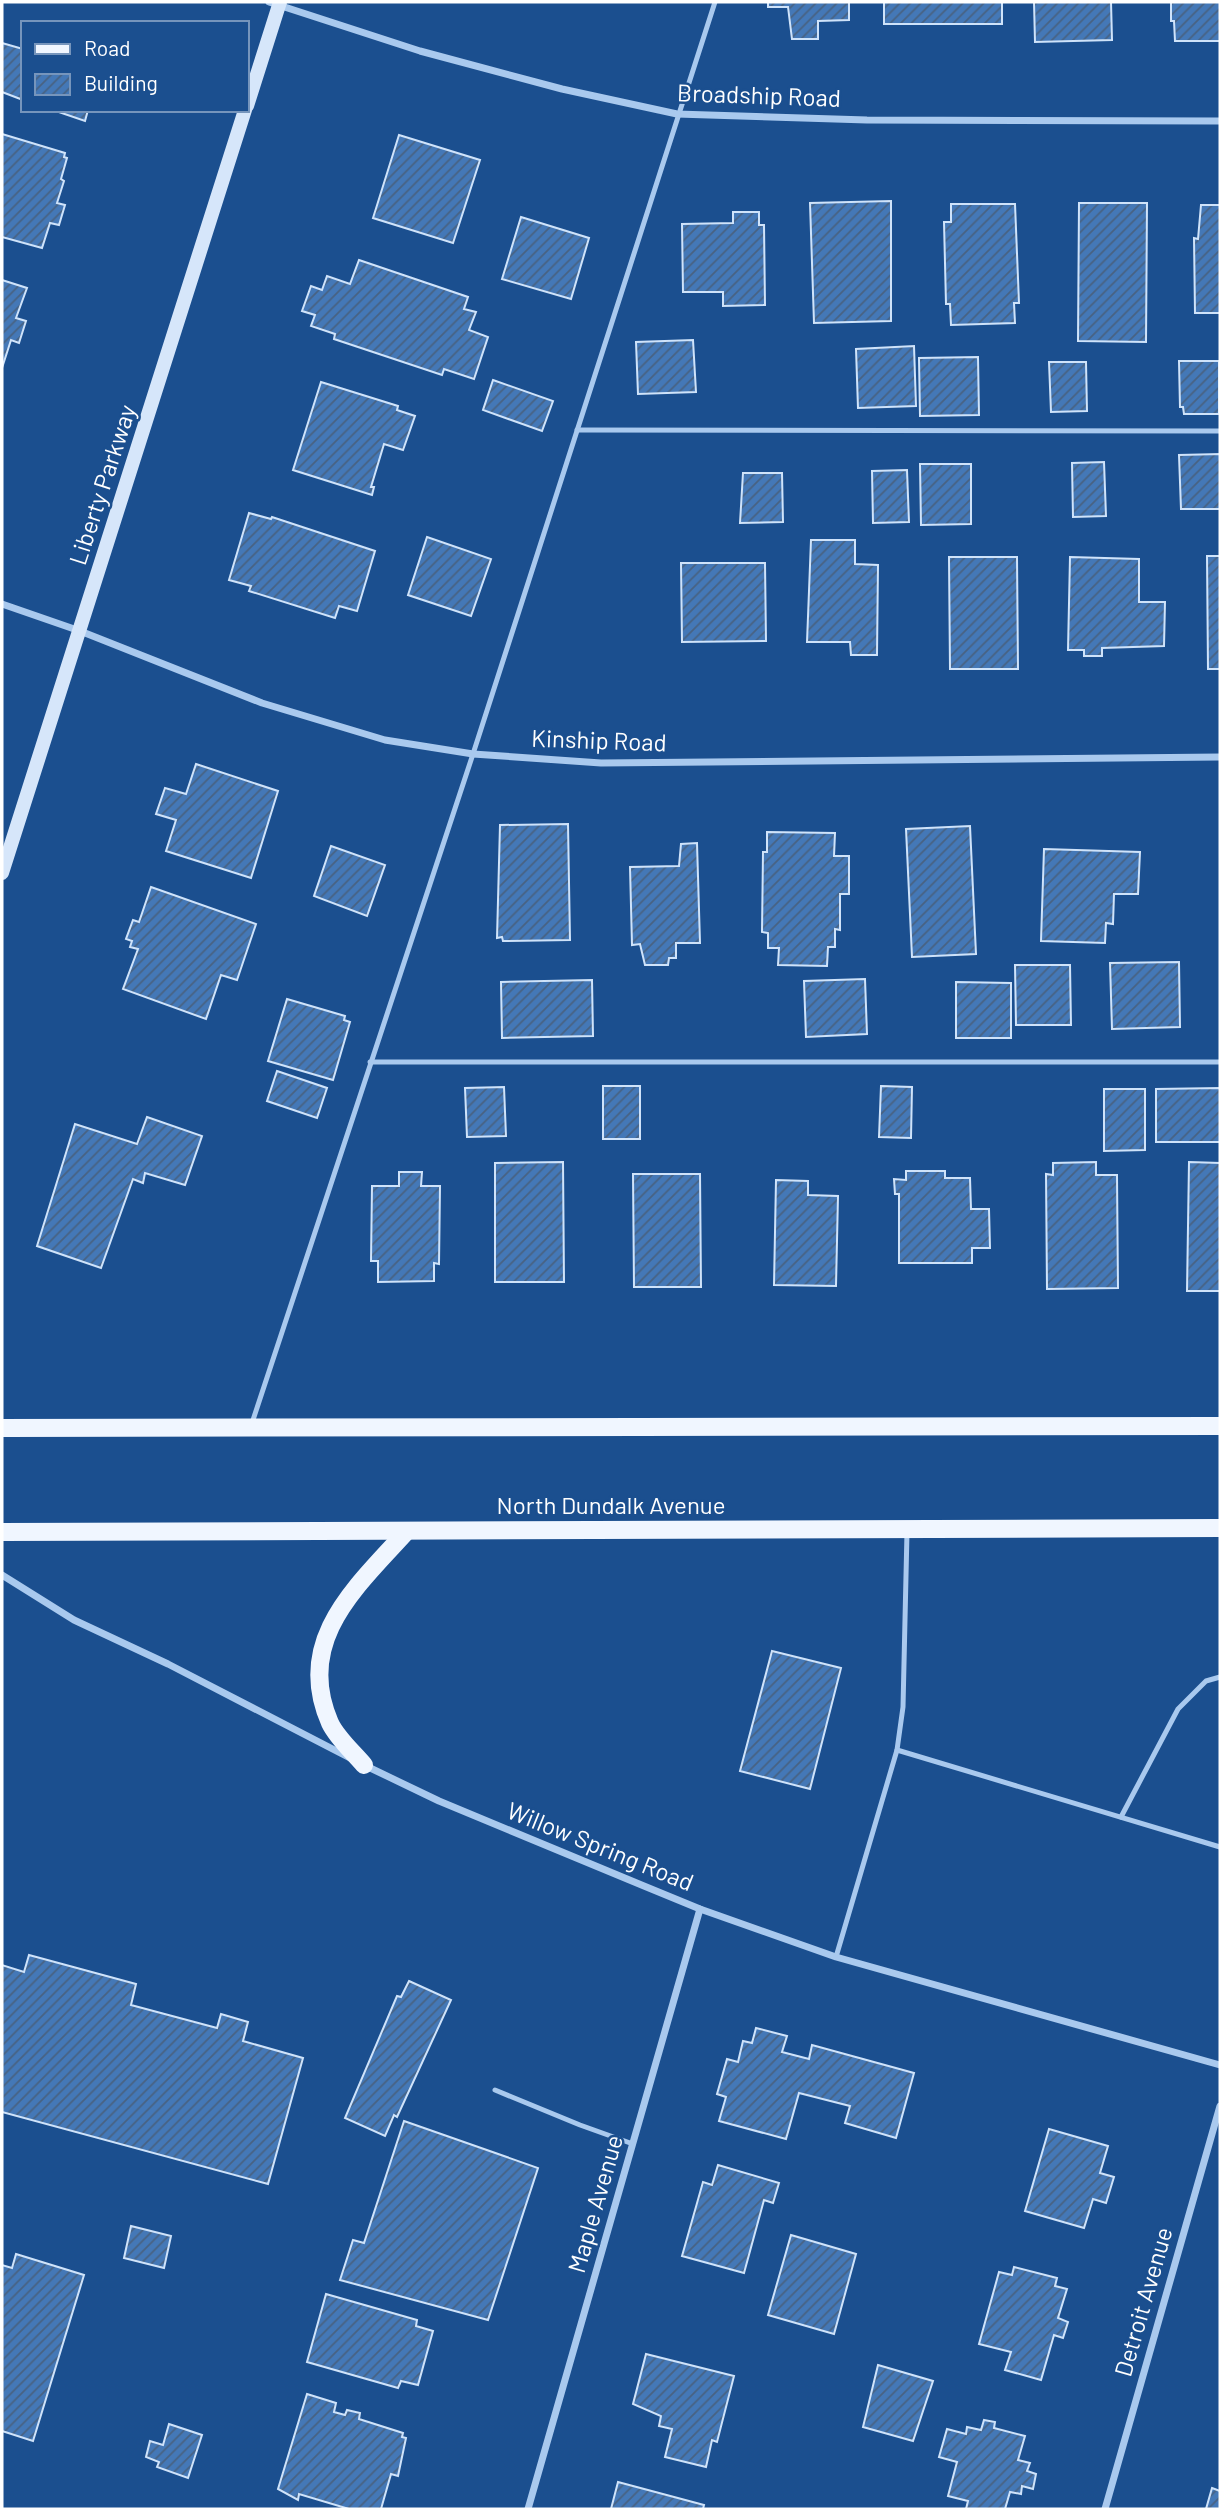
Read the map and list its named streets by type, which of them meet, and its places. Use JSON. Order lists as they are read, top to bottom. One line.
{"streets":{"main road":["North Dundalk Avenue"],"street":["Broadship Road","Liberty Parkway","Kinship Road","Willow Spring Road","Maple Avenue","Detroit Avenue"]},"crossings":[["Broadship Road","Liberty Parkway"],["Liberty Parkway","Kinship Road"],["Willow Spring Road","Maple Avenue"]],"legend":["Road","Building"]}
